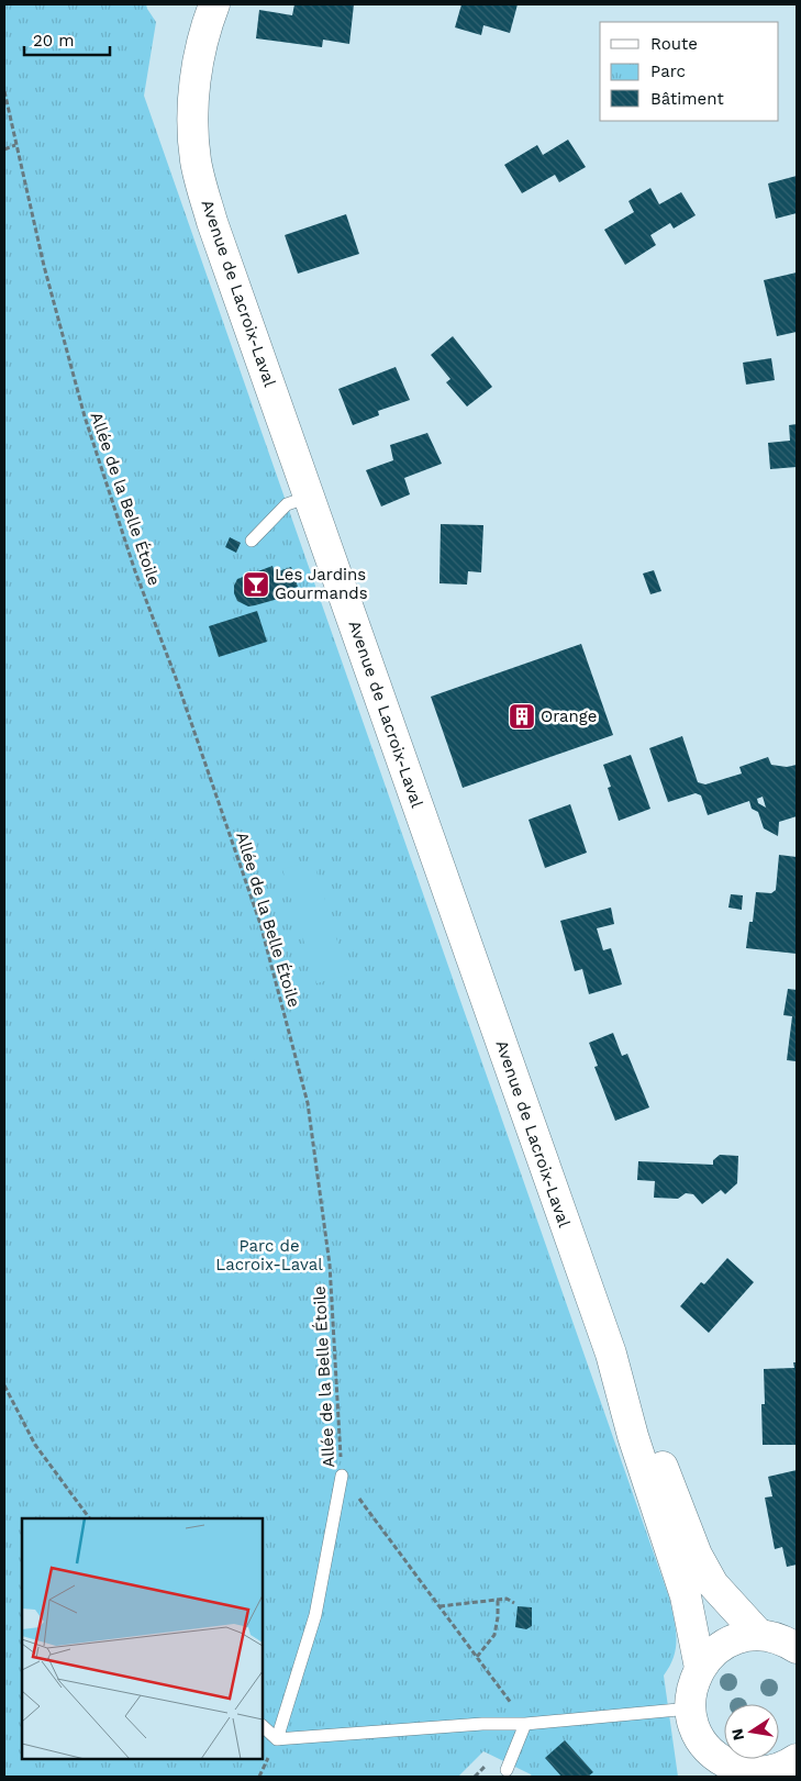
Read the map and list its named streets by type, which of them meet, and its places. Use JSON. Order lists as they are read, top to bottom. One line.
{"streets":{"street":["Avenue de Lacroix-Laval"],"path":["Allée de la Belle Étoile"]},"parks":["Parc de Lacroix-Laval"],"places":{"bar":["Les Jardins Gourmands"],"building":["Orange"]},"legend":["Route","Parc","Bâtiment"],"scale_bar":"20 m","north":"left"}
